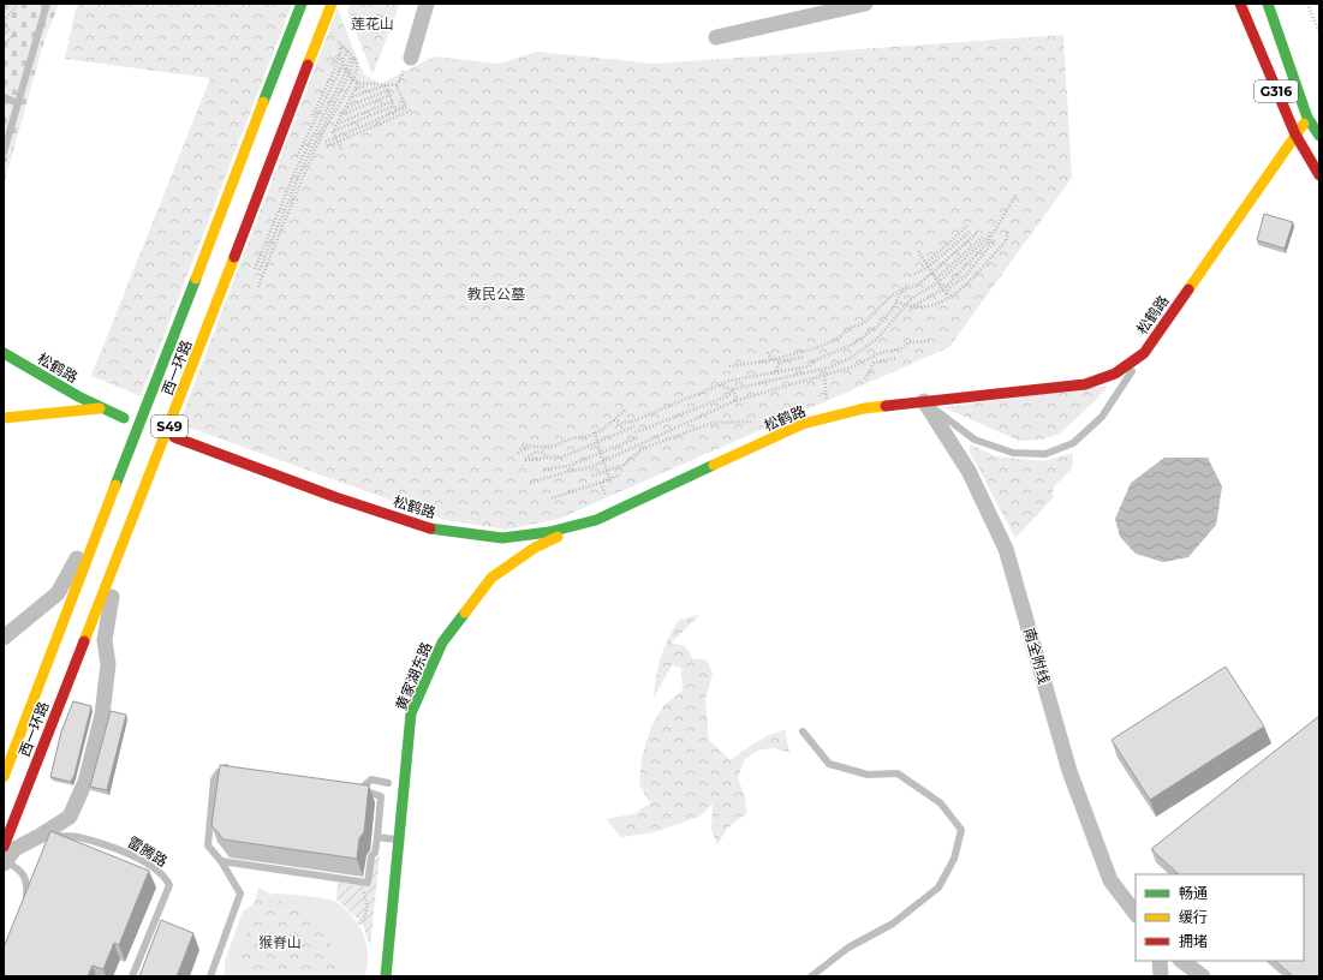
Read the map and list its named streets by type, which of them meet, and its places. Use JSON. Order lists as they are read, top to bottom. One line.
{"streets":{"main road":["G316","松鹤路","西一环路","S49","黄家湖东路"],"street":["南全附线"],"lane":["雷腾路"]},"crossings":[["G316","松鹤路"],["松鹤路","南全附线"],["松鹤路","黄家湖东路"]],"parks":["莲花山","教民公墓","猴脊山"],"legend":["畅通","缓行","拥堵"]}
